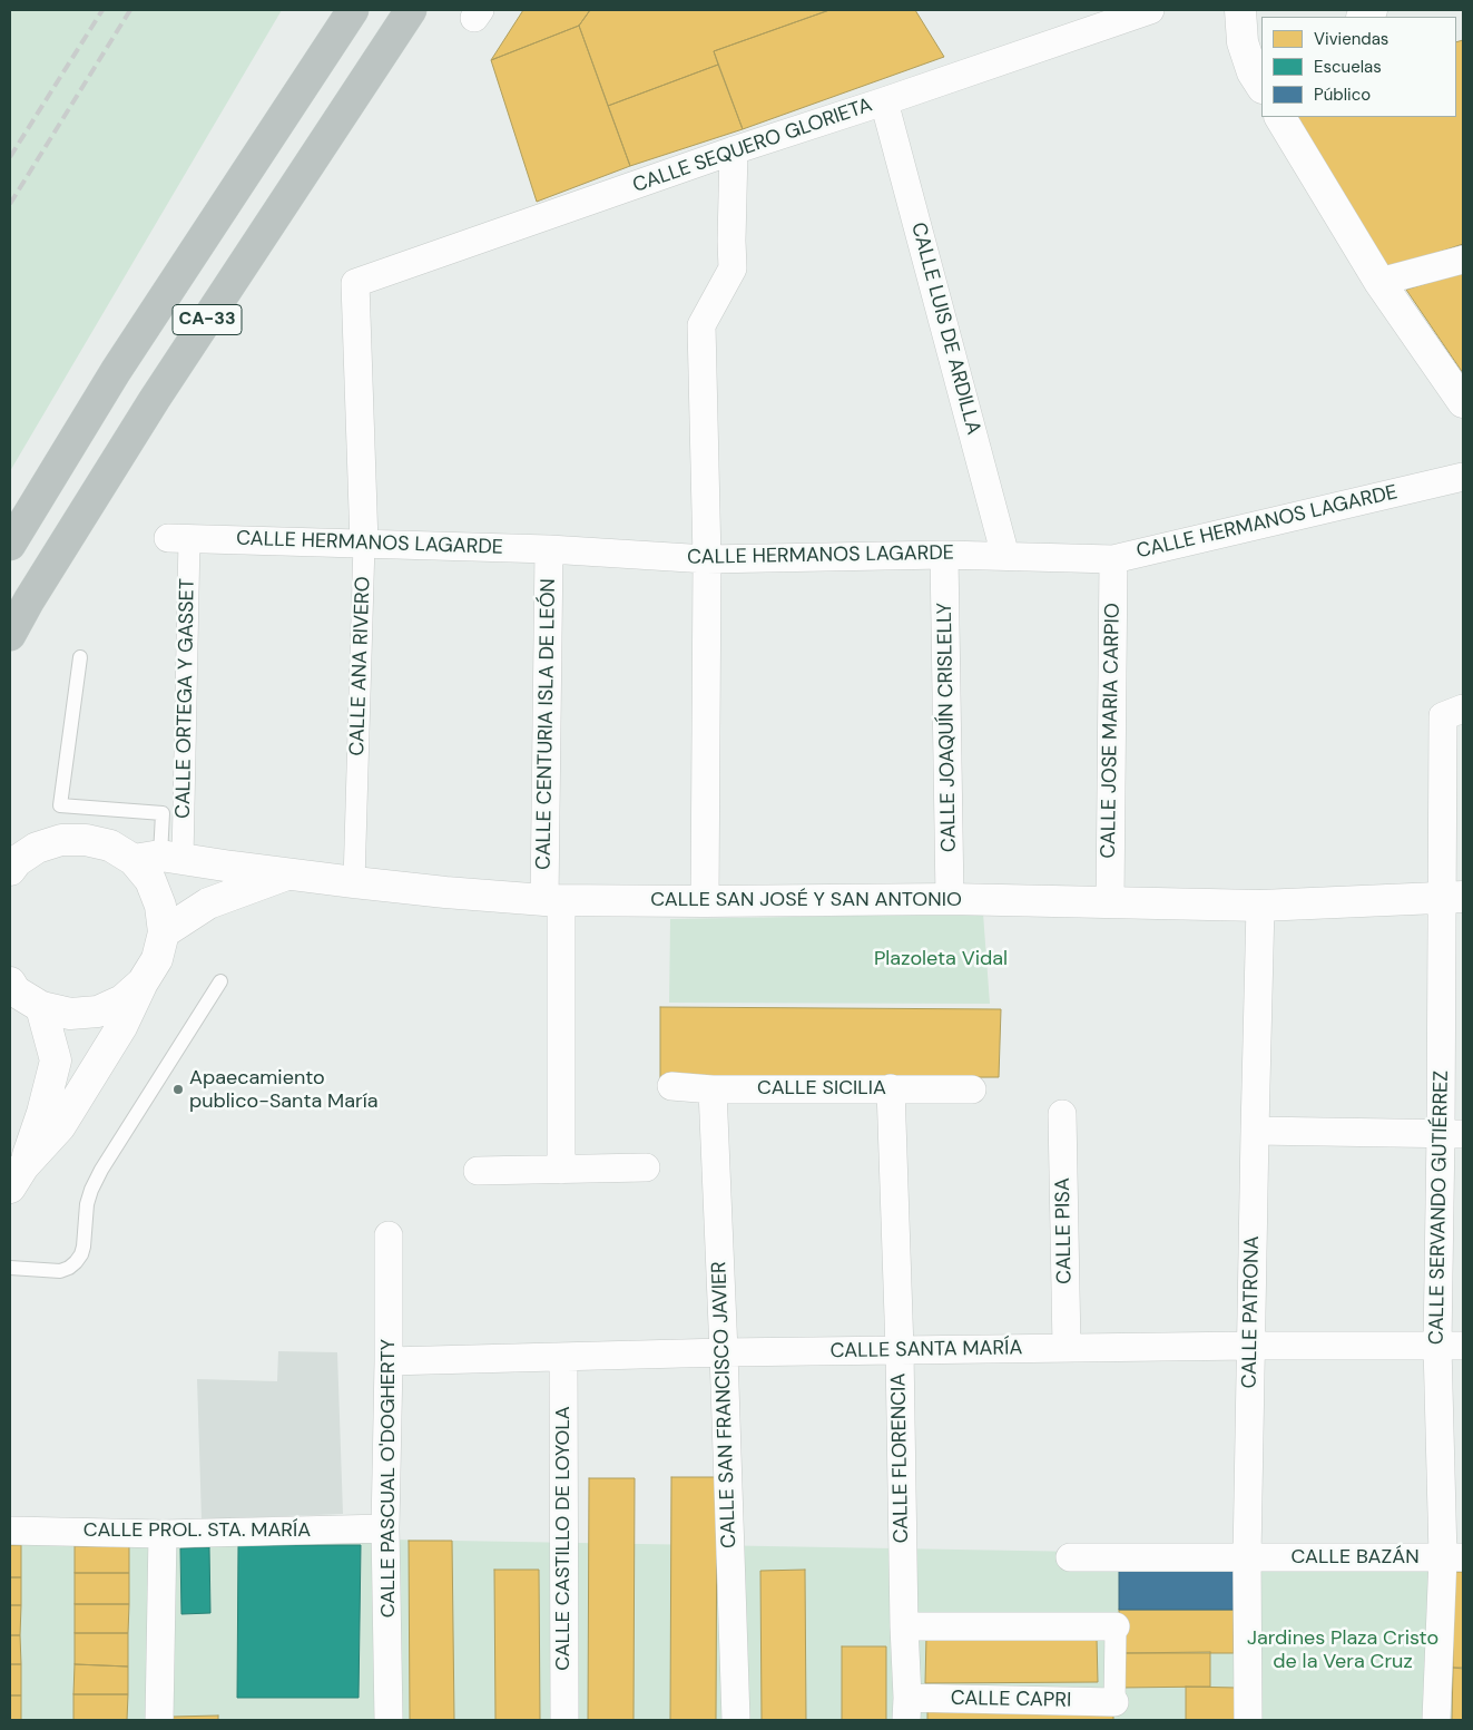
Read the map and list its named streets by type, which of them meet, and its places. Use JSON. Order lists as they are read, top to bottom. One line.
{"streets":{"highway":["CA-33"],"street":["CALLE SEQUERO GLORIETA","CALLE LUIS DE ARDILLA","CALLE HERMANOS LAGARDE","CALLE ANA RIVERO","CALLE ORTEGA Y GASSET","CALLE CENTURIA ISLA DE LEÓN","CALLE JOAQUÍN CRISLELLY","CALLE JOSE MARIA CARPIO","CALLE SAN JOSÉ Y SAN ANTONIO","CALLE SICILIA","CALLE SERVANDO GUTIÉRREZ","CALLE PISA","CALLE PATRONA","CALLE SANTA MARÍA","CALLE SAN FRANCISCO JAVIER","CALLE FLORENCIA","CALLE PASCUAL O'DOGHERTY","CALLE PROL. STA. MARÍA","CALLE CASTILLO DE LOYOLA","CALLE BAZÁN","CALLE CAPRI"]},"crossings":[["CALLE SEQUERO GLORIETA","CALLE LUIS DE ARDILLA"],["CALLE SEQUERO GLORIETA","CALLE ANA RIVERO"],["CALLE LUIS DE ARDILLA","CALLE HERMANOS LAGARDE"],["CALLE HERMANOS LAGARDE","CALLE ANA RIVERO"],["CALLE HERMANOS LAGARDE","CALLE ORTEGA Y GASSET"],["CALLE HERMANOS LAGARDE","CALLE CENTURIA ISLA DE LEÓN"],["CALLE HERMANOS LAGARDE","CALLE JOAQUÍN CRISLELLY"],["CALLE HERMANOS LAGARDE","CALLE JOSE MARIA CARPIO"],["CALLE ANA RIVERO","CALLE SAN JOSÉ Y SAN ANTONIO"],["CALLE CENTURIA ISLA DE LEÓN","CALLE SAN JOSÉ Y SAN ANTONIO"],["CALLE JOAQUÍN CRISLELLY","CALLE SAN JOSÉ Y SAN ANTONIO"],["CALLE JOSE MARIA CARPIO","CALLE SAN JOSÉ Y SAN ANTONIO"],["CALLE SAN JOSÉ Y SAN ANTONIO","CALLE SERVANDO GUTIÉRREZ"],["CALLE SAN JOSÉ Y SAN ANTONIO","CALLE PATRONA"],["CALLE SICILIA","CALLE SAN FRANCISCO JAVIER"],["CALLE SICILIA","CALLE FLORENCIA"],["CALLE SERVANDO GUTIÉRREZ","CALLE SANTA MARÍA"],["CALLE SERVANDO GUTIÉRREZ","CALLE BAZÁN"],["CALLE PISA","CALLE SANTA MARÍA"],["CALLE PATRONA","CALLE SANTA MARÍA"],["CALLE PATRONA","CALLE BAZÁN"],["CALLE SANTA MARÍA","CALLE SAN FRANCISCO JAVIER"],["CALLE SANTA MARÍA","CALLE FLORENCIA"],["CALLE SANTA MARÍA","CALLE PASCUAL O'DOGHERTY"],["CALLE SANTA MARÍA","CALLE CASTILLO DE LOYOLA"],["CALLE FLORENCIA","CALLE CAPRI"],["CALLE PASCUAL O'DOGHERTY","CALLE PROL. STA. MARÍA"]],"parks":["Plazoleta Vidal","Jardines Plaza Cristo de la Vera Cruz"],"places":["Apaecamiento publico-Santa María"],"legend":["Viviendas","Escuelas","Público"]}
